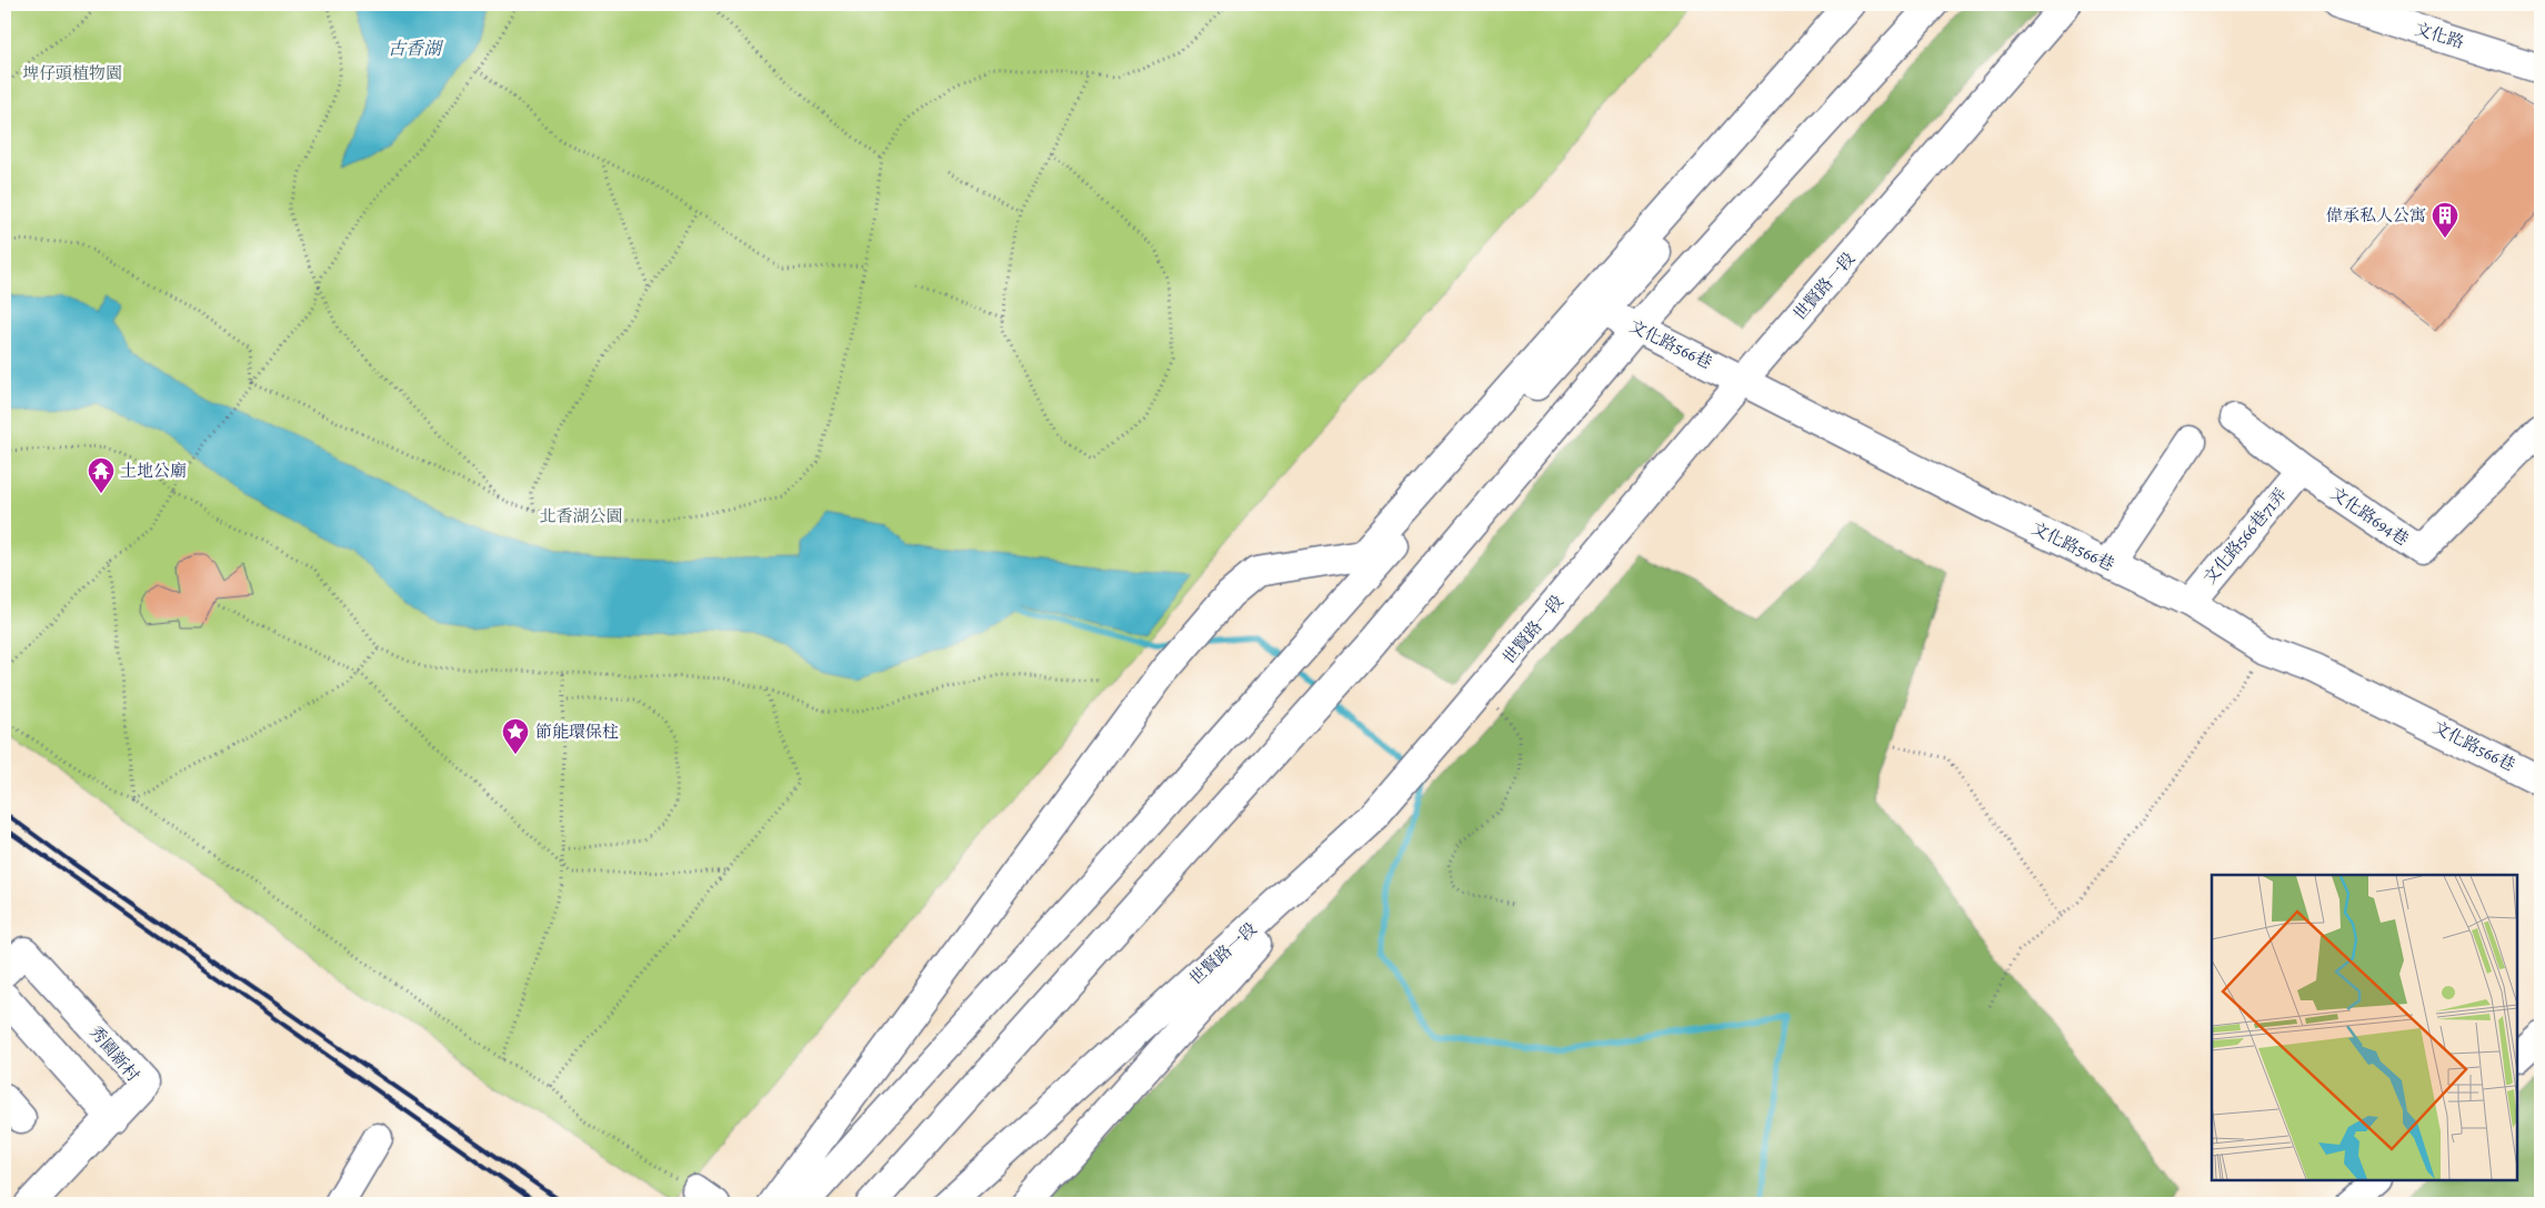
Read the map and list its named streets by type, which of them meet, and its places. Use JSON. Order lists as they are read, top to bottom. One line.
{"streets":{"street":["文化路","世賢路一段","文化路566巷","文化路694巷","文化路566巷71弄","秀園新村"]},"crossings":[["世賢路一段","文化路566巷"],["文化路566巷","文化路566巷71弄"],["文化路694巷","文化路566巷71弄"]],"water":["古香湖"],"parks":["埤仔頭植物園","北香湖公園"],"places":{"building":["偉承私人公寓"],"temple":["土地公廟"],"place":["節能環保柱"]}}
